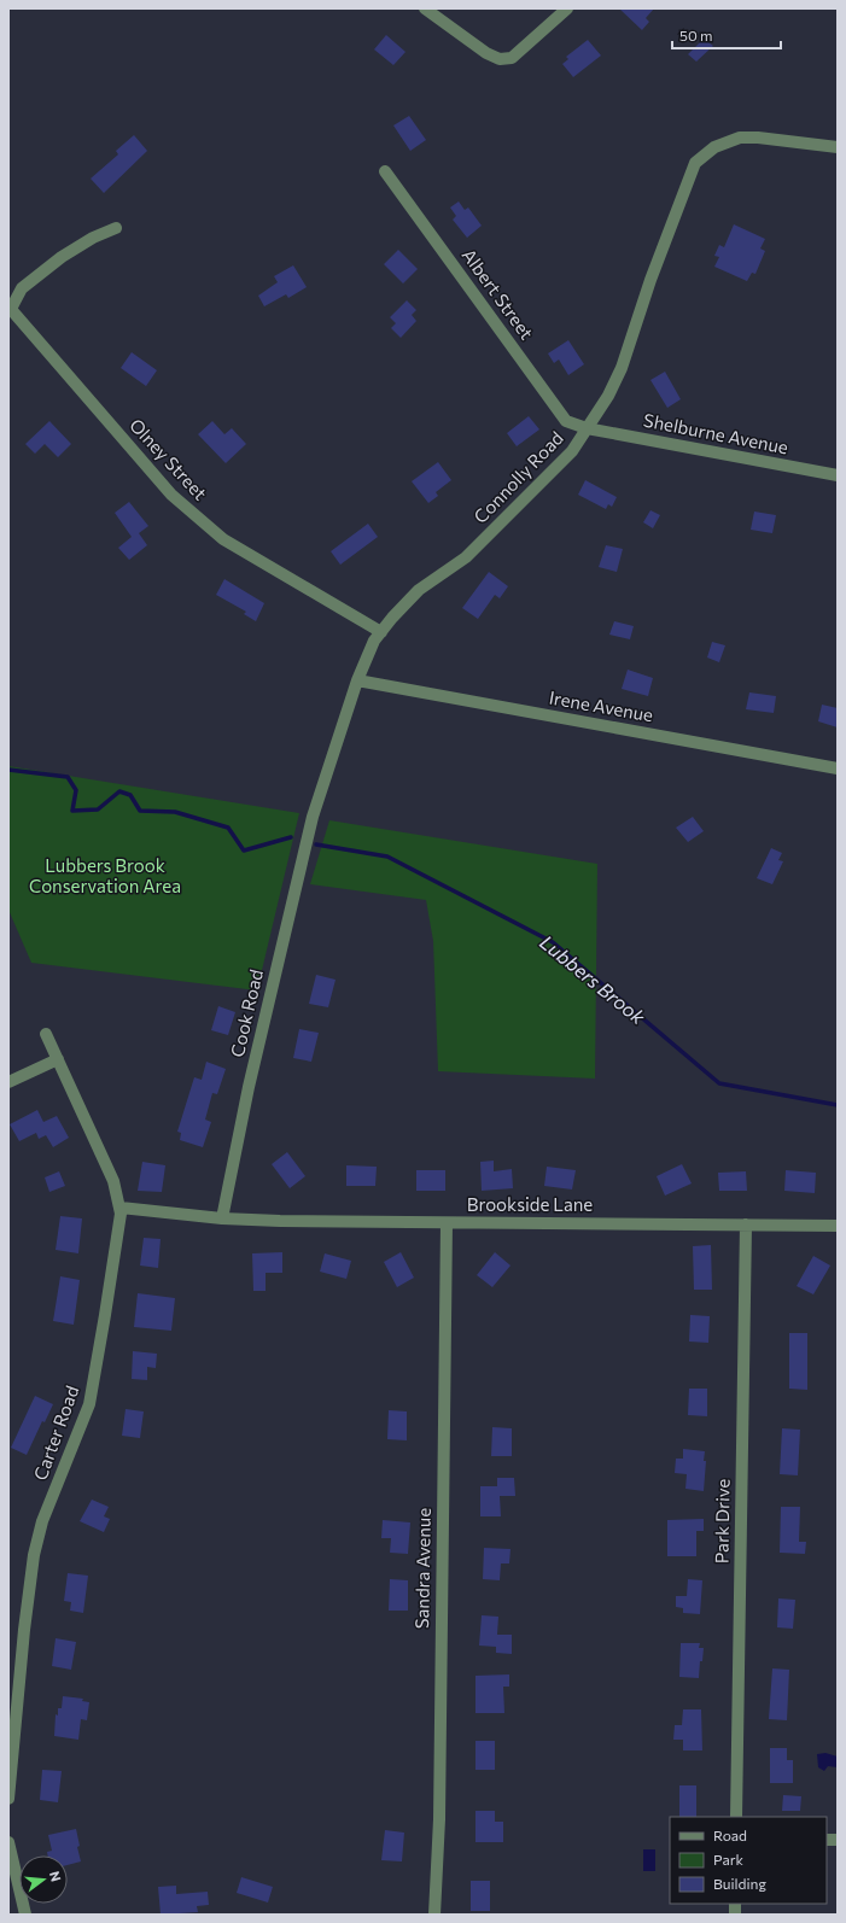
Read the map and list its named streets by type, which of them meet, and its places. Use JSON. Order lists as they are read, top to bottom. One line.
{"streets":{"street":["Albert Street","Shelburne Avenue","Olney Street","Connolly Road","Irene Avenue","Cook Road","Brookside Lane","Carter Road","Park Drive","Sandra Avenue"]},"crossings":[["Albert Street","Shelburne Avenue"],["Albert Street","Connolly Road"],["Shelburne Avenue","Connolly Road"],["Olney Street","Connolly Road"],["Connolly Road","Irene Avenue"],["Connolly Road","Cook Road"],["Cook Road","Brookside Lane"],["Brookside Lane","Carter Road"],["Brookside Lane","Park Drive"],["Brookside Lane","Sandra Avenue"]],"water":["Lubbers Brook"],"parks":["Lubbers Brook Conservation Area"],"legend":["Road","Park","Building"],"scale_bar":"50 m","north":"right"}
